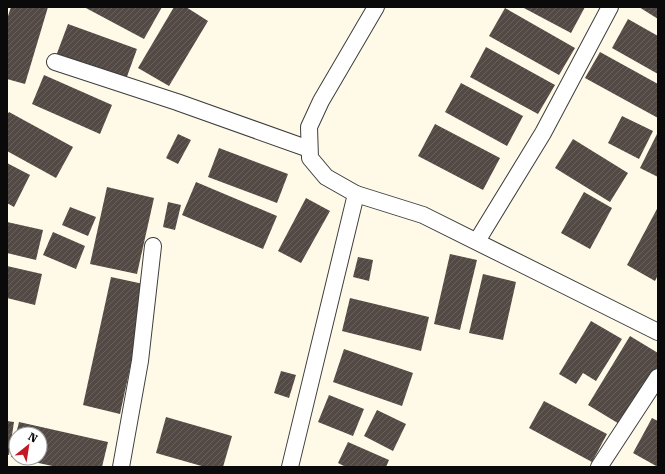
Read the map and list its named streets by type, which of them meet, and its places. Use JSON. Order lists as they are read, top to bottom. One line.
{"north":"top right"}
